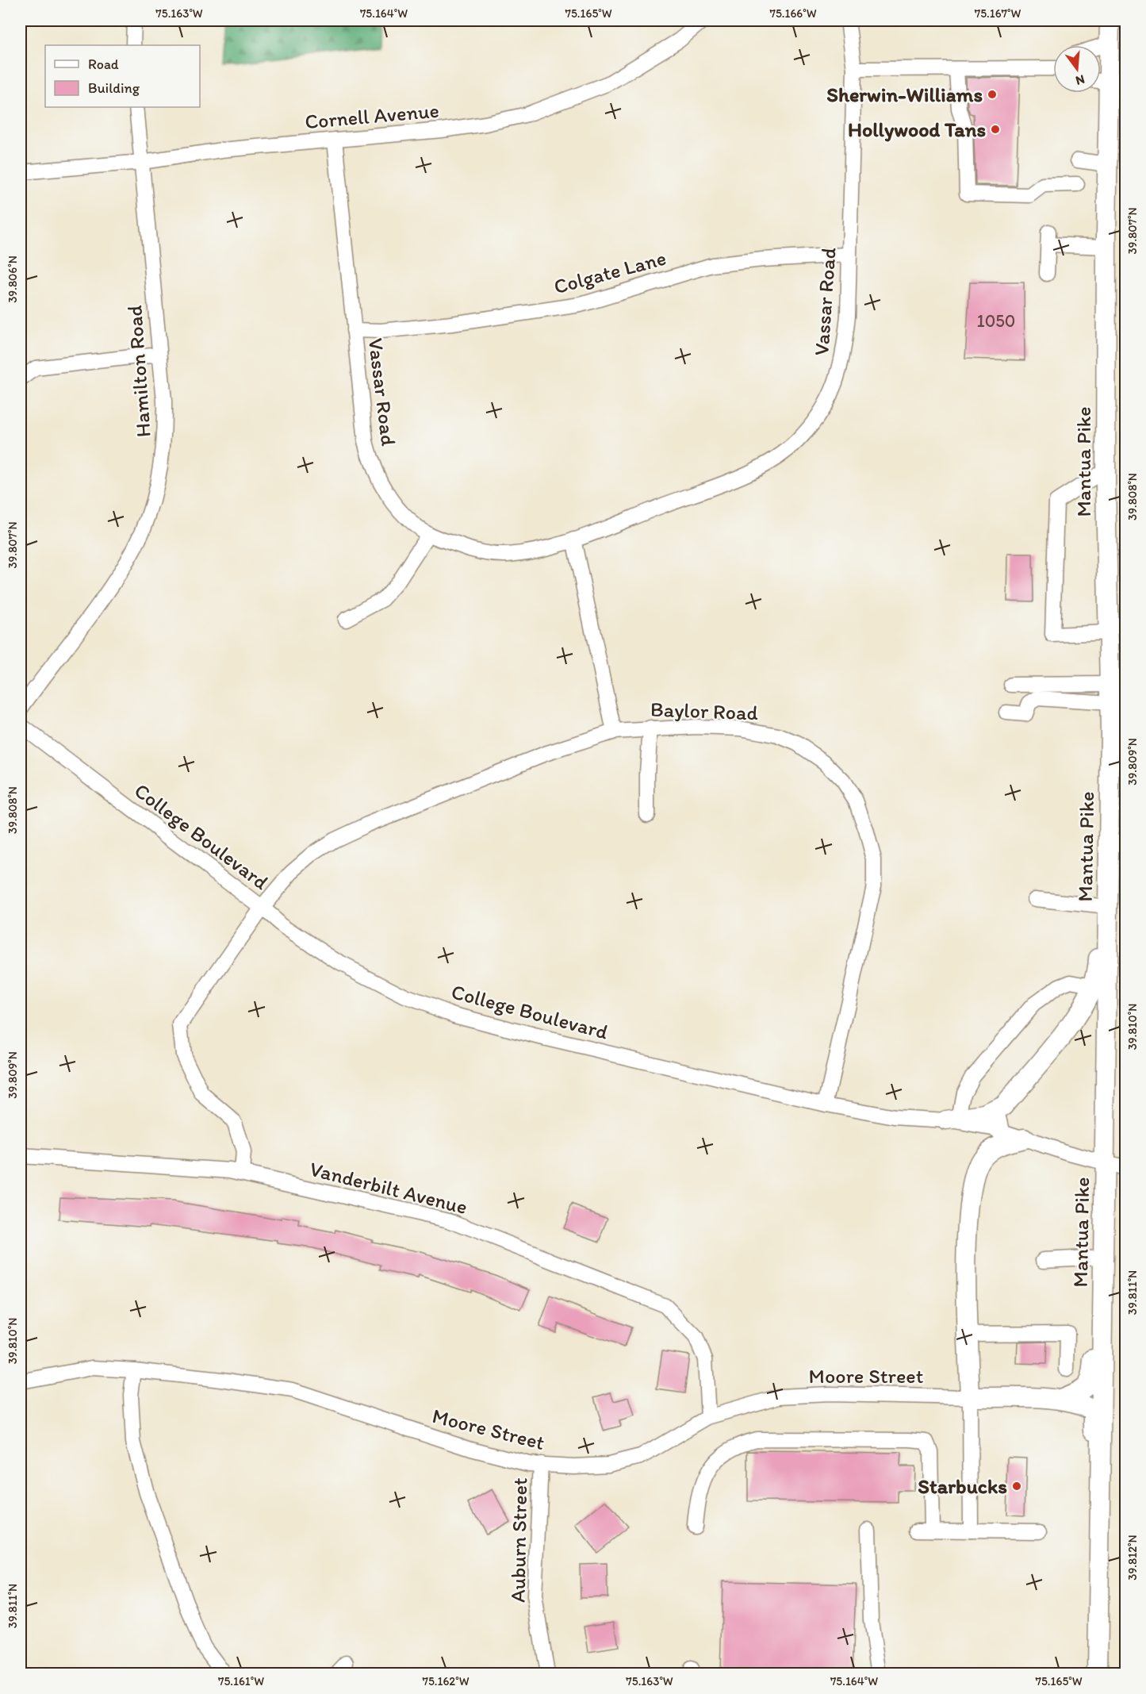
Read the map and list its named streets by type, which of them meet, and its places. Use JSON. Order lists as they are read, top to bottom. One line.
{"streets":{"main road":["Mantua Pike"],"street":["Cornell Avenue","Colgate Lane","Vassar Road","Hamilton Road","Baylor Road","College Boulevard","Vanderbilt Avenue","Moore Street","Auburn Street"]},"crossings":[["Cornell Avenue","Vassar Road"],["Cornell Avenue","Hamilton Road"],["Colgate Lane","Vassar Road"],["Mantua Pike","College Boulevard"],["Baylor Road","College Boulevard"],["Baylor Road","Vanderbilt Avenue"],["Vanderbilt Avenue","Moore Street"],["Moore Street","Auburn Street"]],"places":["Sherwin-Williams","Hollywood Tans","Starbucks"],"house_numbers":["1050"],"legend":["Road","Building"],"north":"bottom","coordinates":["75.163°W","75.164°W","75.165°W","75.166°W","75.167°W","39.807°N","39.806°N","39.808°N","39.809°N","39.810°N","39.811°N","39.812°N","75.161°W","75.162°W"]}
